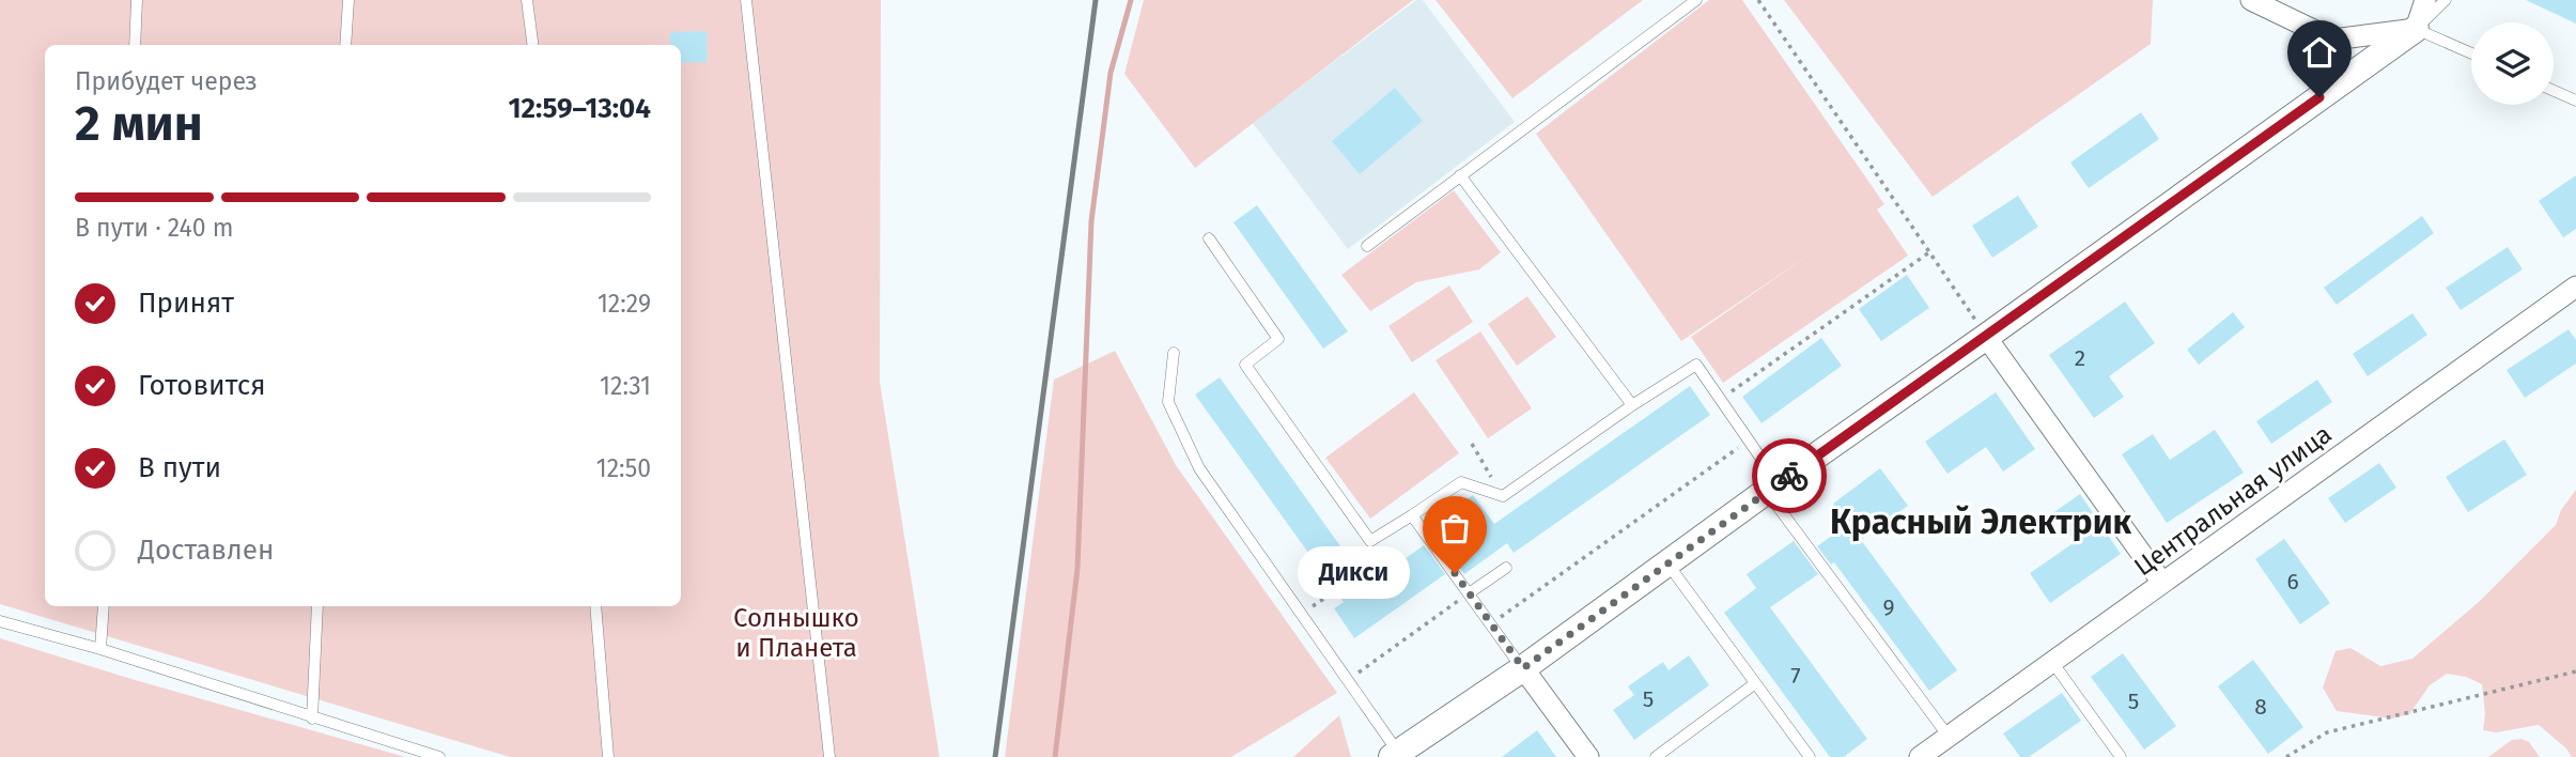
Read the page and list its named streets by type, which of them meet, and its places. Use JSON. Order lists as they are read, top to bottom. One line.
{"streets":{"street":["Центральная улица"]},"districts":["Красный Электрик"],"parks":["Солнышко и Планета"],"places":["Дикси"],"house_numbers":["2","6","9","7","5","5","8"],"page":{"heading":["2 мин","Прибудет через","12:59–13:04"],"bar":"В пути · 240 m","list":[["Принят","12:29"],["Готовится","12:31"],["В пути","12:50"],"Доставлен"],"bubble":"Дикси"}}
